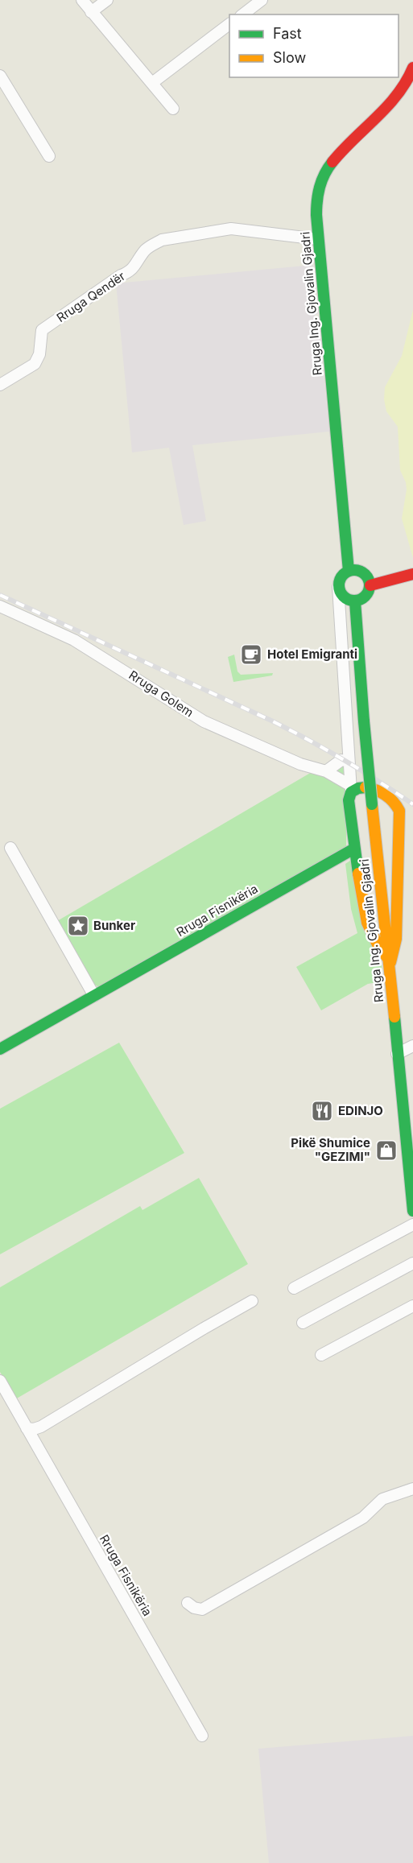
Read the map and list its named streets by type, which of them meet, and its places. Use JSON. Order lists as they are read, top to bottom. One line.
{"streets":{"main road":["Rruga Ing. Gjovalin Gjadri","Rruga Fisnikëria"],"street":["Rruga Qendër","Rruga Golem"]},"crossings":[["Rruga Qendër","Rruga Ing. Gjovalin Gjadri"]],"places":{"cafe":["Hotel Emigranti"],"place":["Bunker"],"restaurant":["EDINJO"],"shop":["Pikë Shumice \"GEZIMI\""]},"legend":["Fast","Slow"]}
